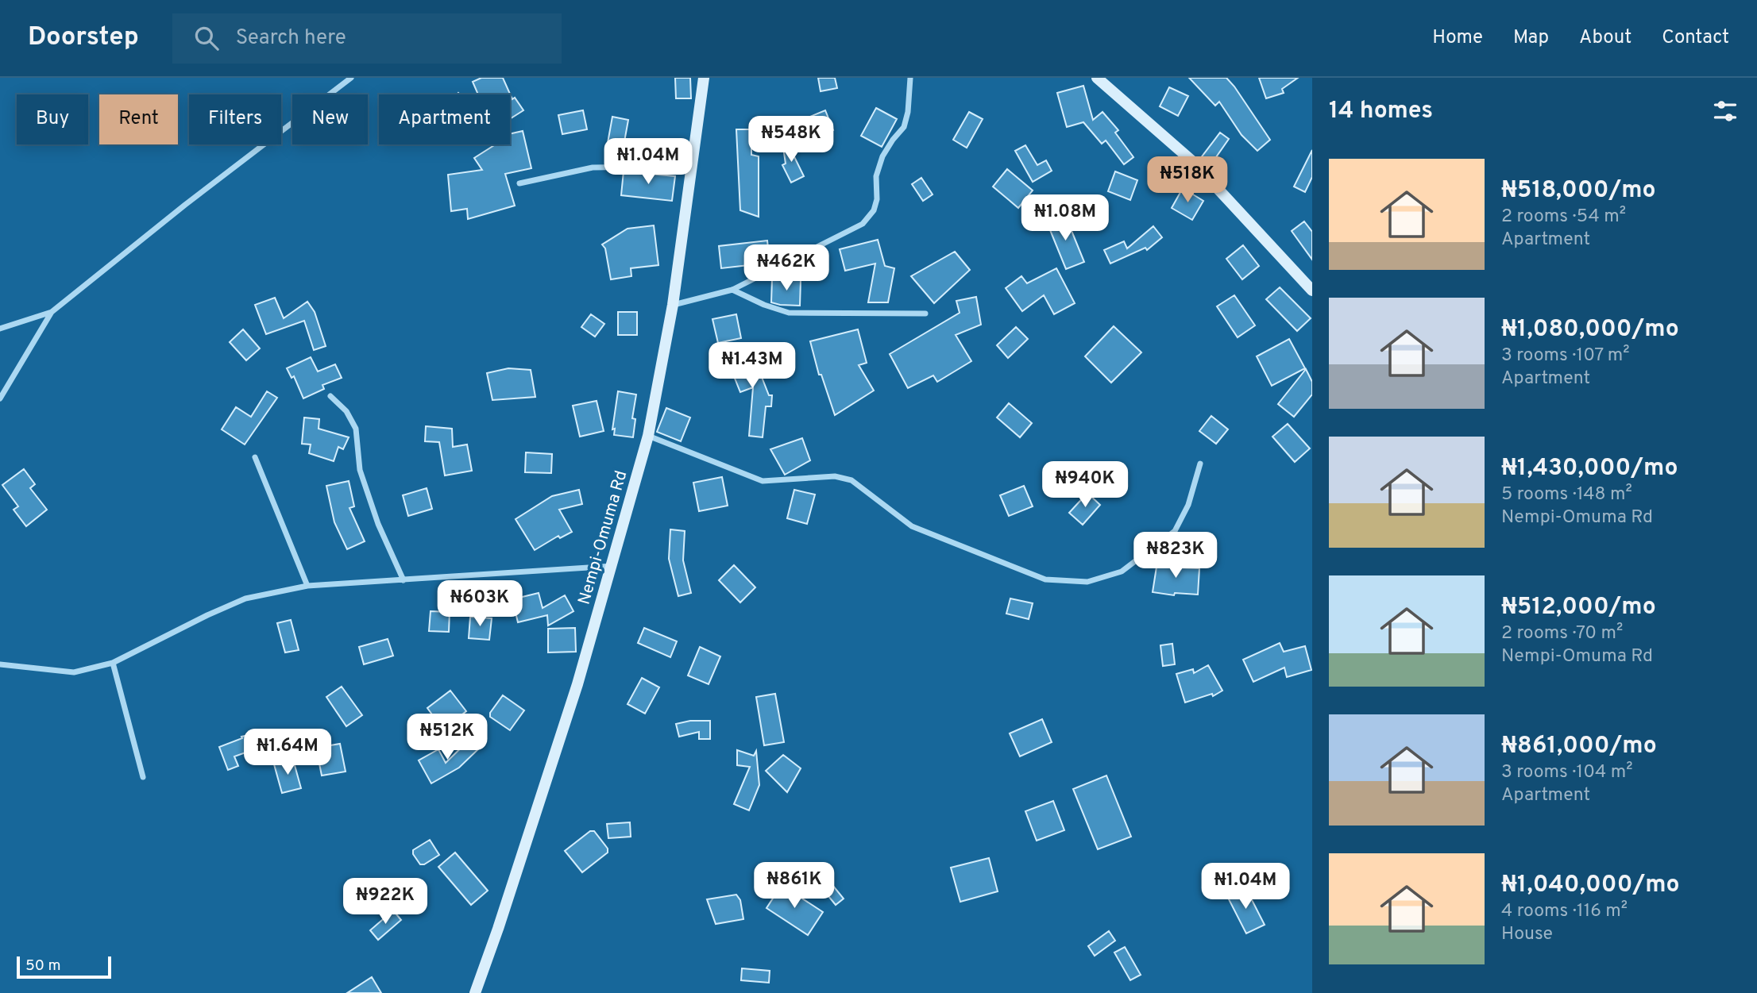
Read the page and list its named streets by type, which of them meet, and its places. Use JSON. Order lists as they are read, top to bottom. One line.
{"streets":{"street":["Nempi-Omuma Rd"]},"scale_bar":"50 m","page":{"header":"Doorstep","search":"Search here","nav":["Home","Map","About","Contact"],"heading":"14 homes","chip":["Buy","Rent","Filters","New","Apartment"],"price":["₦548K","₦1.04M","₦518K","₦1.08M","₦462K","₦1.43M","₦940K","₦823K","₦603K","₦512K","₦1.64M","₦861K","₦1.04M","₦922K"],"list":[{"name":"₦518,000/mo","note":"2 rooms · 54 m² · Apartment"},{"name":"₦1,080,000/mo","note":"3 rooms · 107 m² · Apartment"},{"name":"₦1,430,000/mo","note":"5 rooms · 148 m² · Nempi-Omuma Rd"},{"name":"₦512,000/mo","note":"2 rooms · 70 m² · Nempi-Omuma Rd"},{"name":"₦861,000/mo","note":"3 rooms · 104 m² · Apartment"},{"name":"₦1,040,000/mo","note":"4 rooms · 116 m² · House"}],"scale":"50 m"}}
